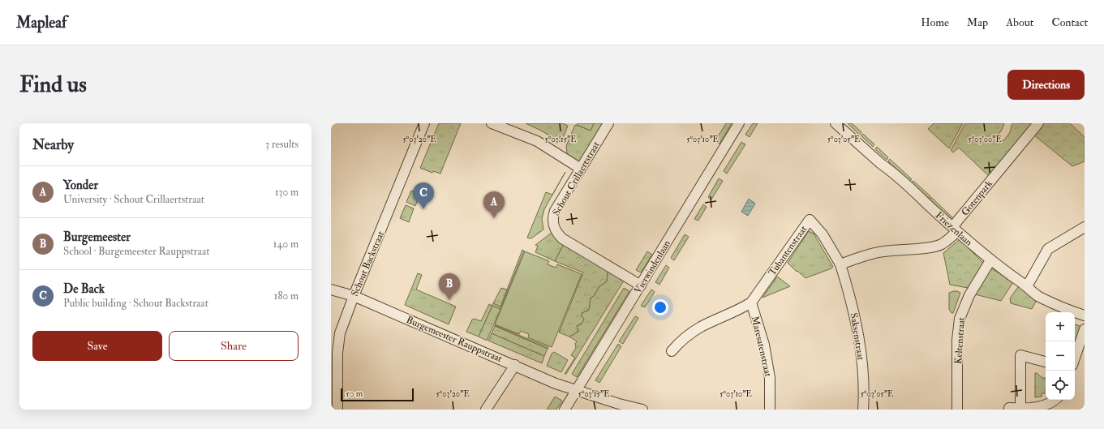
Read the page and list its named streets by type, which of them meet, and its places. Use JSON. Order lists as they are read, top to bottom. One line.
{"streets":{"street":["Schout Crillaertstraat","Gotenpark","Friezenlaan","Tubantenstraat","Schout Backstraat","Vierwindenlaan","Saksenstraat","Burgemeester Rauppstraat","Keltenstraat","Maresatenstraat"]},"crossings":[["Schout Crillaertstraat","Vierwindenlaan"],["Gotenpark","Friezenlaan"],["Friezenlaan","Keltenstraat"],["Tubantenstraat","Saksenstraat"],["Tubantenstraat","Maresatenstraat"],["Schout Backstraat","Burgemeester Rauppstraat"],["Vierwindenlaan","Burgemeester Rauppstraat"]],"scale_bar":"50 m","page":{"header":"Mapleaf","nav":["Home","Map","About","Contact"],"buttons":["Directions",["Save","Share"]],"title":"Find us","heading":["Nearby","3 results"],"list":[{"mark":"A","name":"Yonder","note":"University · Schout Crillaertstraat","value":"130 m"},{"mark":"B","name":"Burgemeester","note":"School · Burgemeester Rauppstraat","value":"140 m"},{"mark":"C","name":"De Back","note":"Public building · Schout Backstraat","value":"180 m"}],"pins":["C","A","B"],"map_buttons":["+","−"],"scale":"50 m"},"coordinates":["5°03'20\"E","5°03'15\"E","5°03'10\"E","5°03'05\"E","5°03'00\"E"]}
